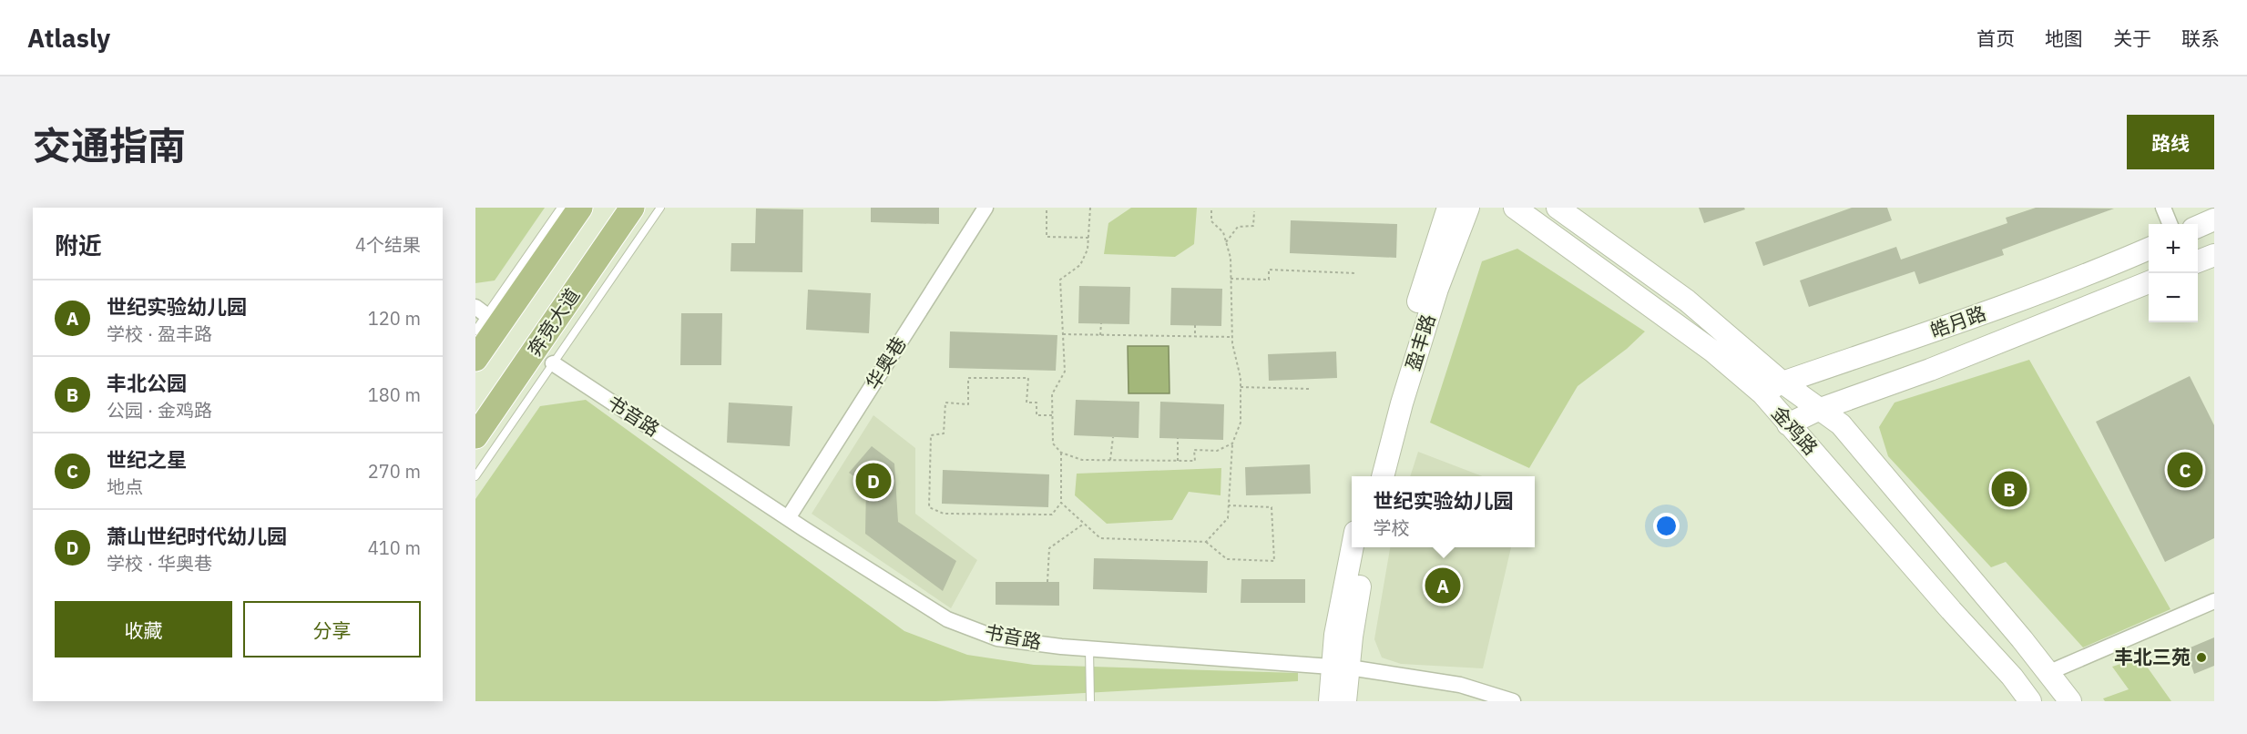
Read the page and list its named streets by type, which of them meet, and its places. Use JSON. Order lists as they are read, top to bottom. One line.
{"streets":{"main road":["奔竞大道","皓月路","盈丰路","金鸡路"],"street":["华奥巷","书音路"]},"crossings":[["皓月路","金鸡路"],["华奥巷","书音路"]],"places":["丰北三苑"],"page":{"header":"Atlasly","nav":["首页","地图","关于","联系"],"title":"交通指南","buttons":["路线",["收藏","分享"]],"heading":["附近","4个结果"],"map_buttons":["+","−"],"list":[{"mark":"A","name":"世纪实验幼儿园","note":"学校 · 盈丰路","value":"120 m"},{"mark":"B","name":"丰北公园","note":"公园 · 金鸡路","value":"180 m"},{"mark":"C","name":"世纪之星","note":"地点","value":"270 m"},{"mark":"D","name":"萧山世纪时代幼儿园","note":"学校 · 华奥巷","value":"410 m"}],"pins":["C","D","B","A"],"popup":["世纪实验幼儿园","学校"]}}
